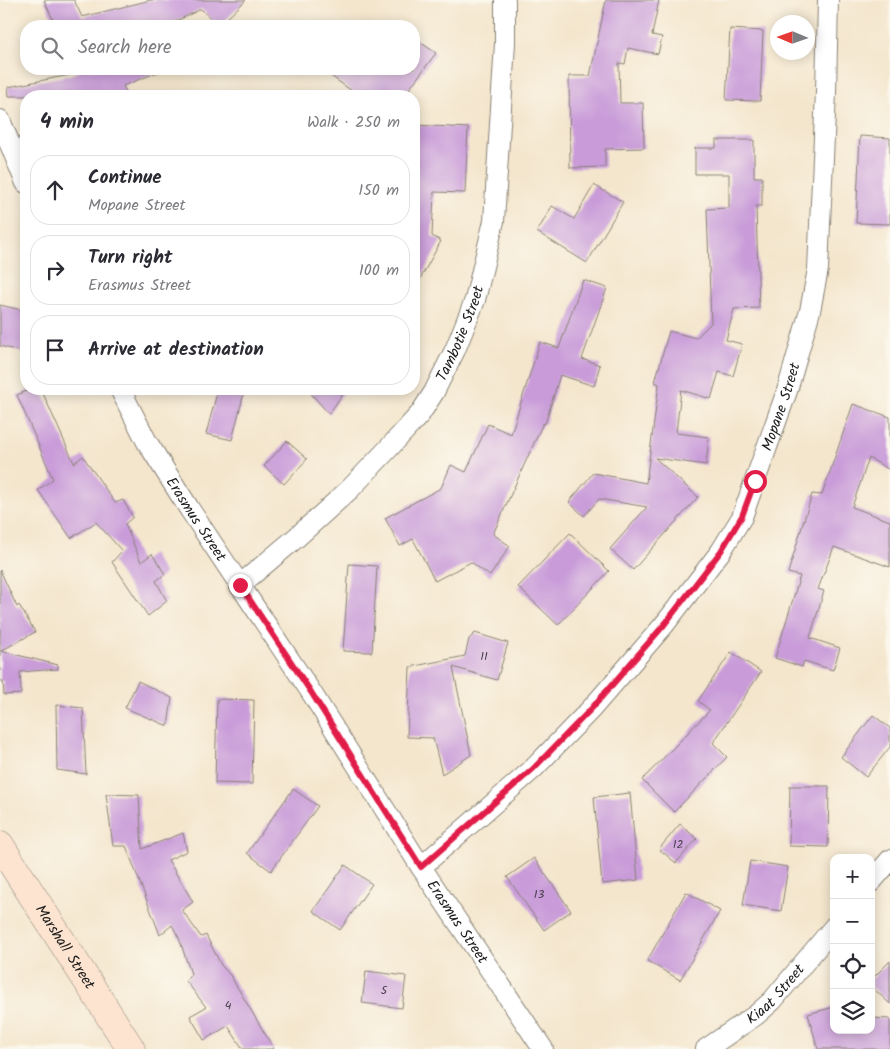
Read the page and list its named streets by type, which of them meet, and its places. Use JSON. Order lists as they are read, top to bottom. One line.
{"streets":{"street":["Tambotie Street","Mopane Street","Erasmus Street","Marshall Street","Kiaat Street"]},"crossings":[["Tambotie Street","Erasmus Street"],["Mopane Street","Erasmus Street"]],"house_numbers":["11","12","13","5","4"],"north":"left","page":{"search":"Search here","heading":["4 min","Walk · 250 m"],"list":[["Continue","Mopane Street","150 m"],["Turn right","Erasmus Street","100 m"],"Arrive at destination"],"map_buttons":["+","−"]}}
